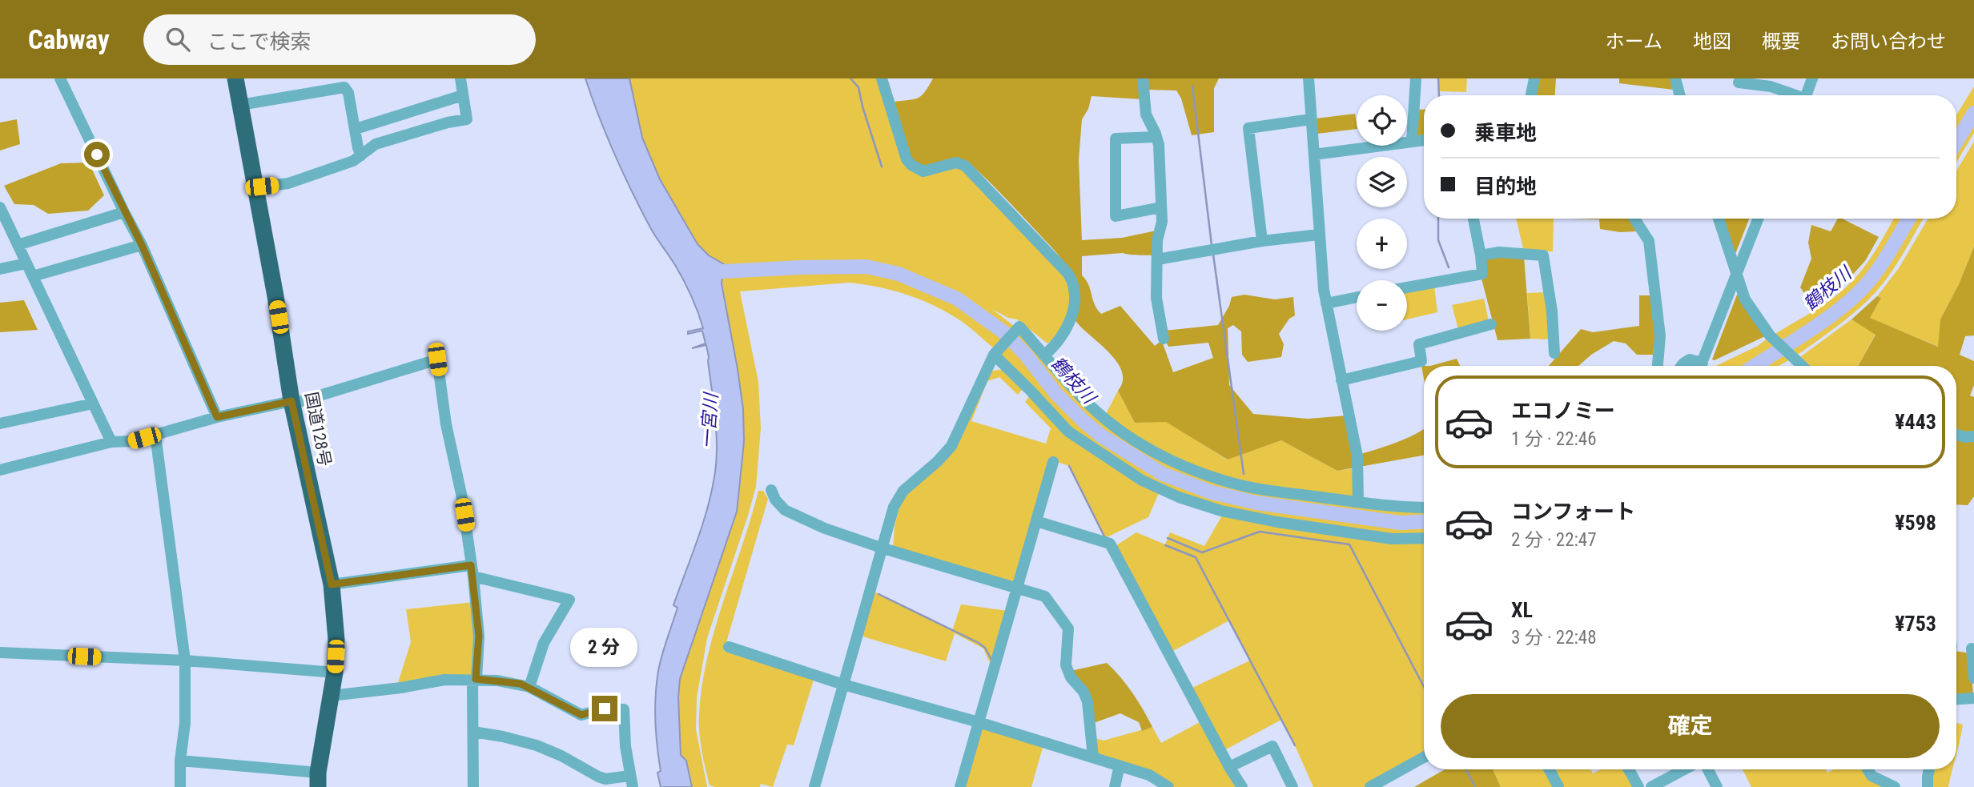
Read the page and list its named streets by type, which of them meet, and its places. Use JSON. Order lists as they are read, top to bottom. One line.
{"streets":{"highway":["国道128号"]},"water":["鶴枝川","一宮川"],"page":{"header":"Cabway","search":"ここで検索","nav":["ホーム","地図","概要","お問い合わせ"],"map_buttons":["+","−"],"banner":["乗車地","目的地"],"list":[{"name":"エコノミー","note":"1 分 · 22:46","value":"¥443"},{"name":"コンフォート","note":"2 分 · 22:47","value":"¥598"},{"name":"XL","note":"3 分 · 22:48","value":"¥753"}],"bubble":"2 分","buttons":"確定"}}
